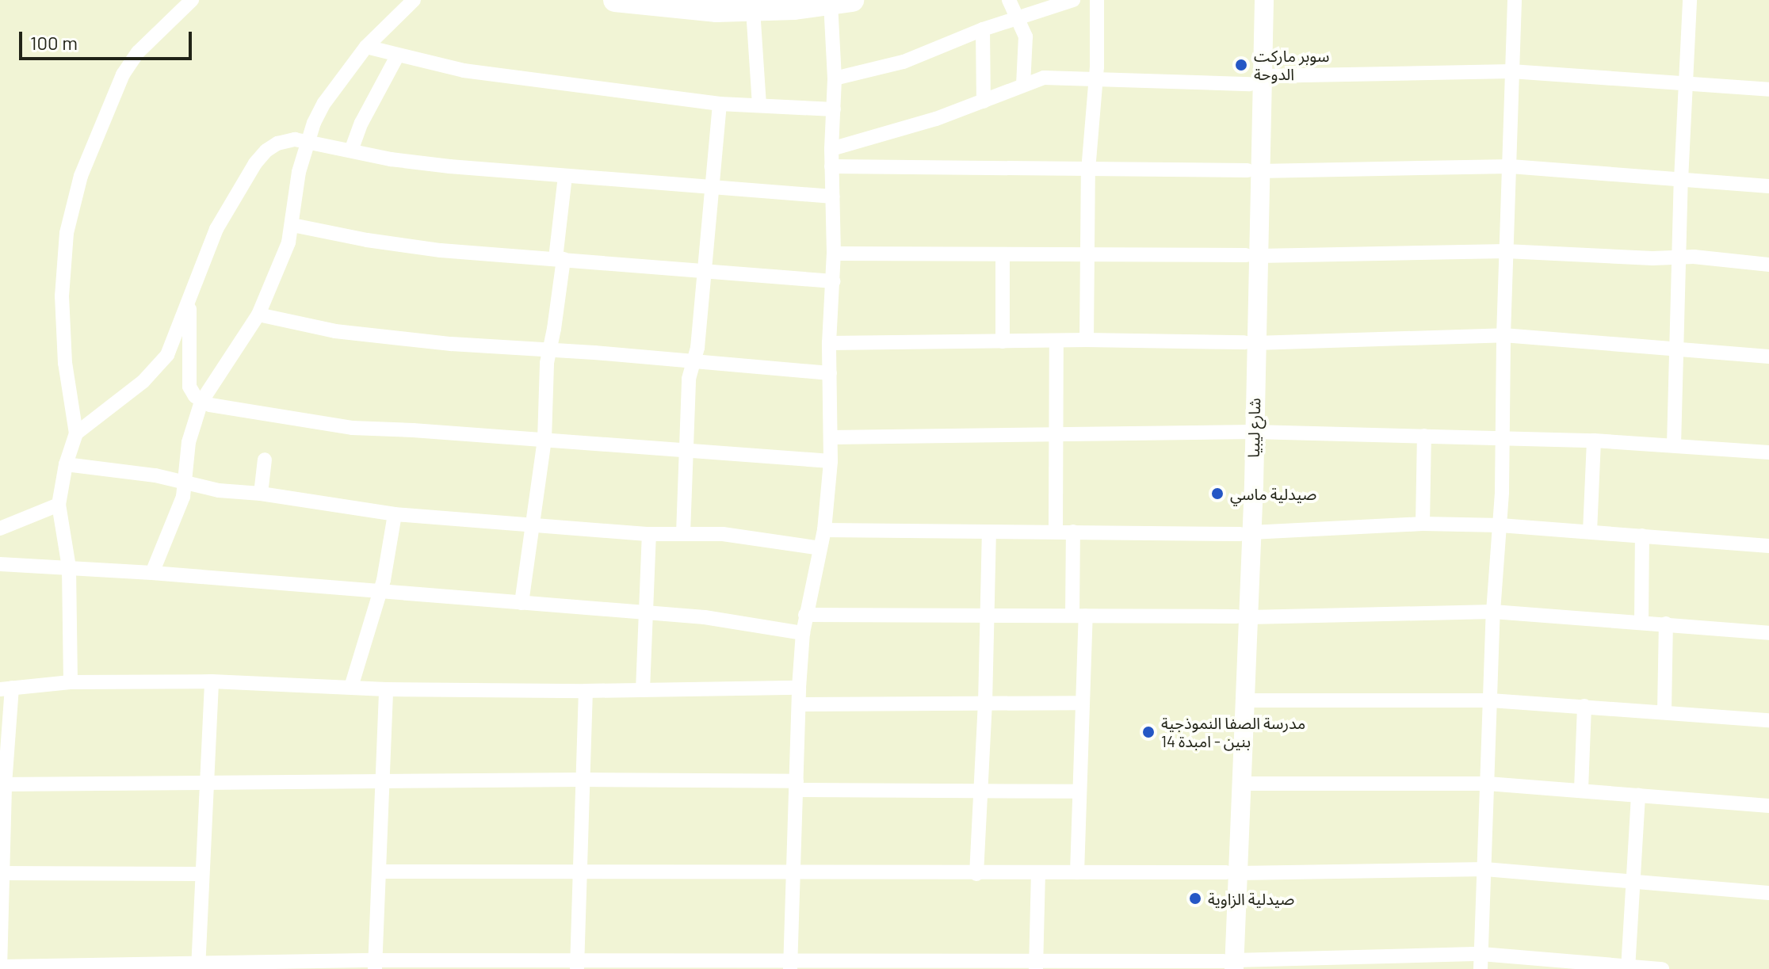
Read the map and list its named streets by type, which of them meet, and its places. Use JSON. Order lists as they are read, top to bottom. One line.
{"streets":{"main road":["شارع ليبيا"]},"places":["سوبر ماركت الدوحة","صيدلية ماسي","مدرسة الصفا النموذجية بنين - امبدة 14","صيدلية الزاوية"],"scale_bar":"100 m"}
